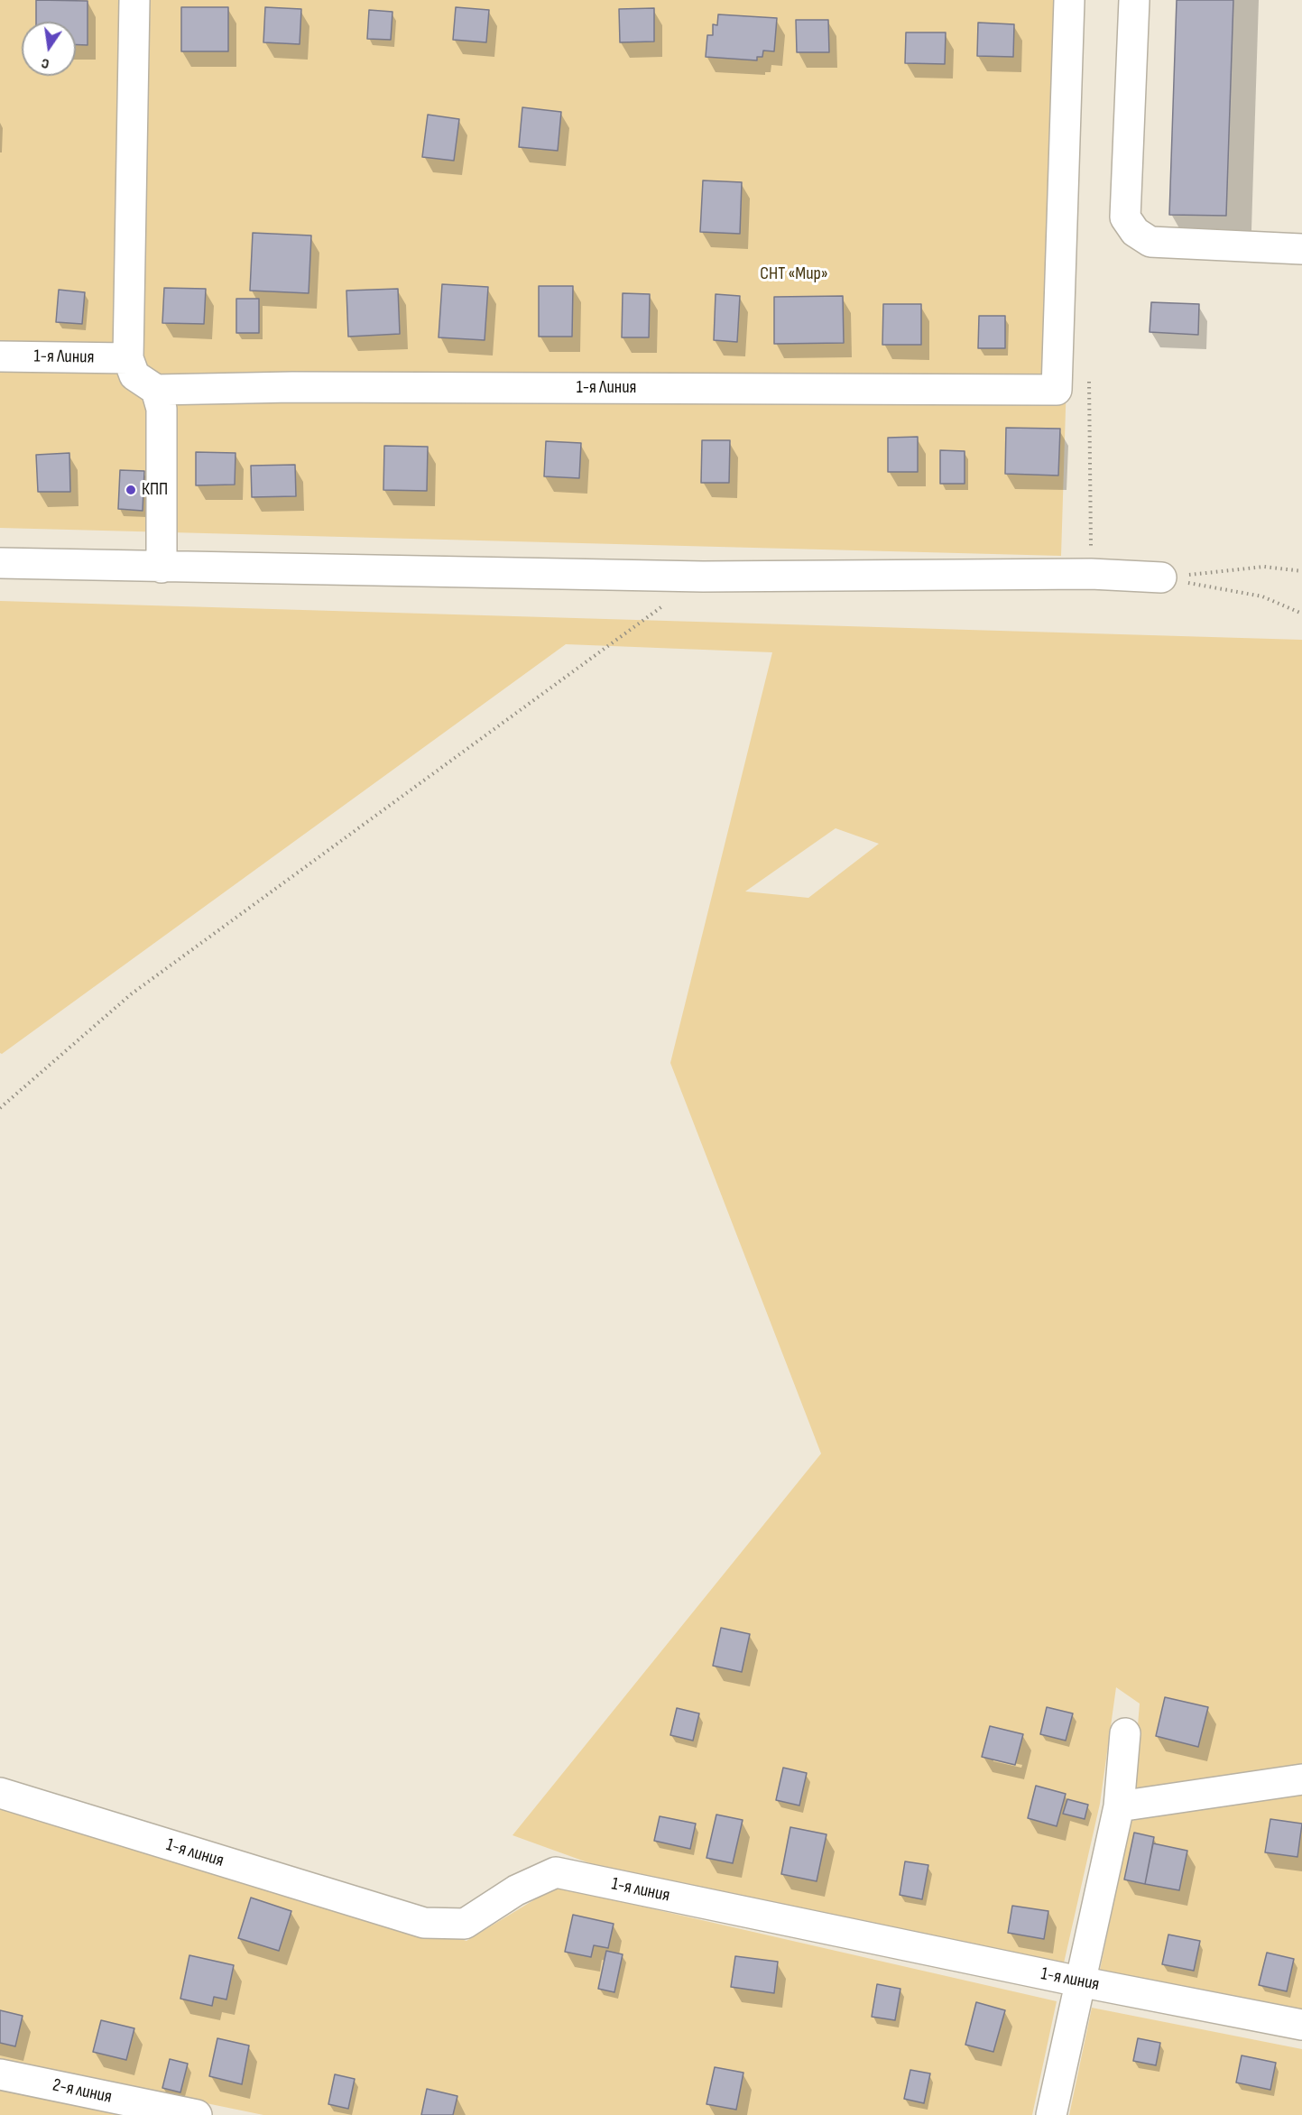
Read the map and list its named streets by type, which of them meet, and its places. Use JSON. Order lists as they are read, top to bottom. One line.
{"streets":{"street":["1-я Линия","1-я линия","2-я линия"]},"parks":["СНТ «Мир»"],"places":["КПП"],"north":"bottom"}
